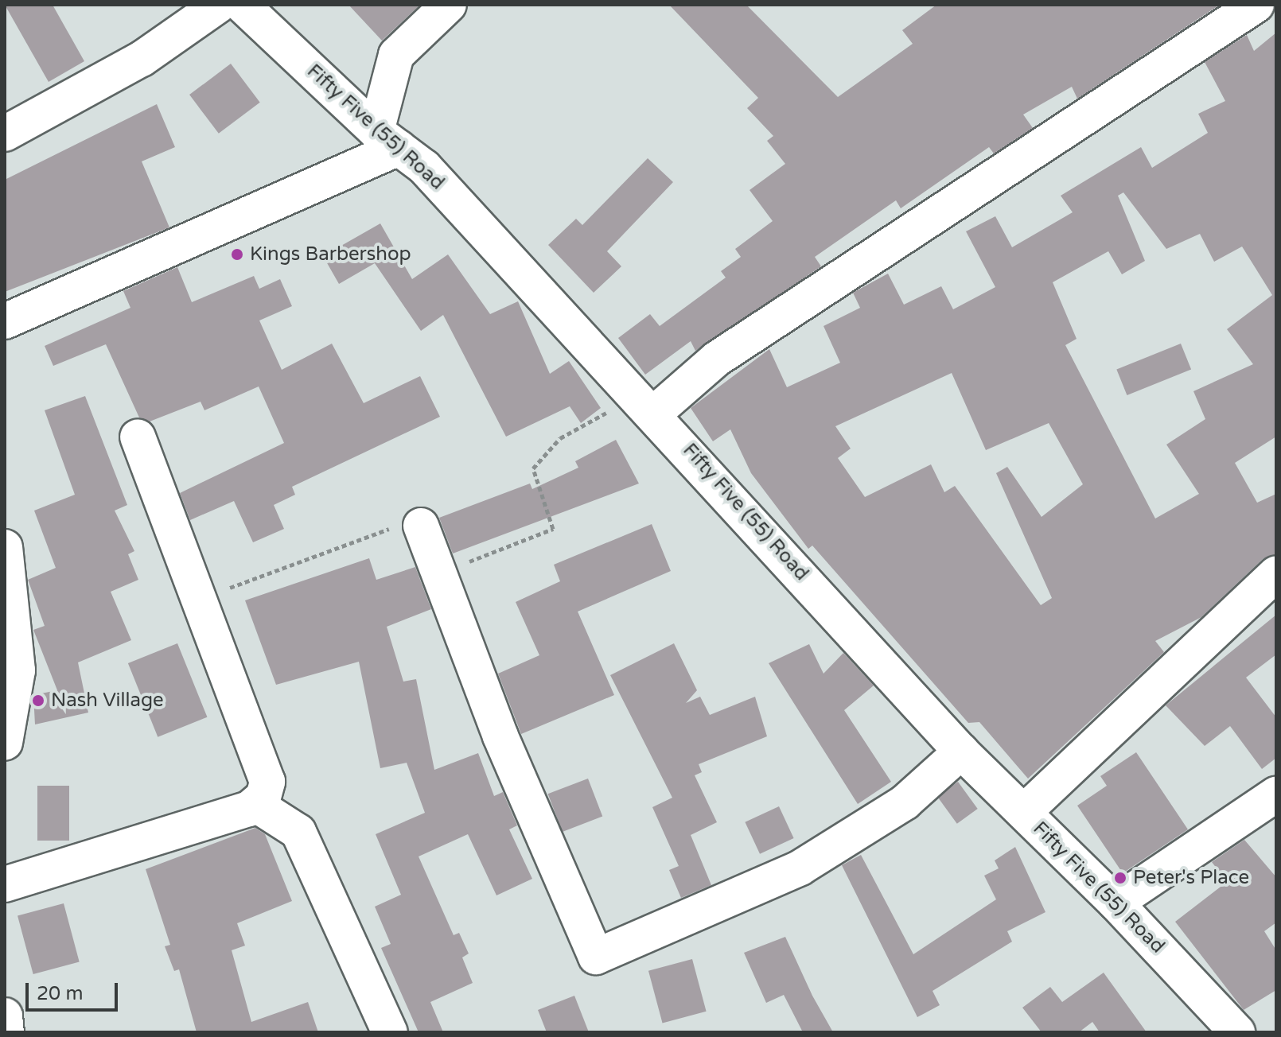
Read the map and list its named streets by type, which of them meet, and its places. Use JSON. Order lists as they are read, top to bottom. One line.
{"streets":{"street":["Fifty Five (55) Road"]},"places":["Kings Barbershop","Nash Village","Peter's Place"],"scale_bar":"20 m"}
